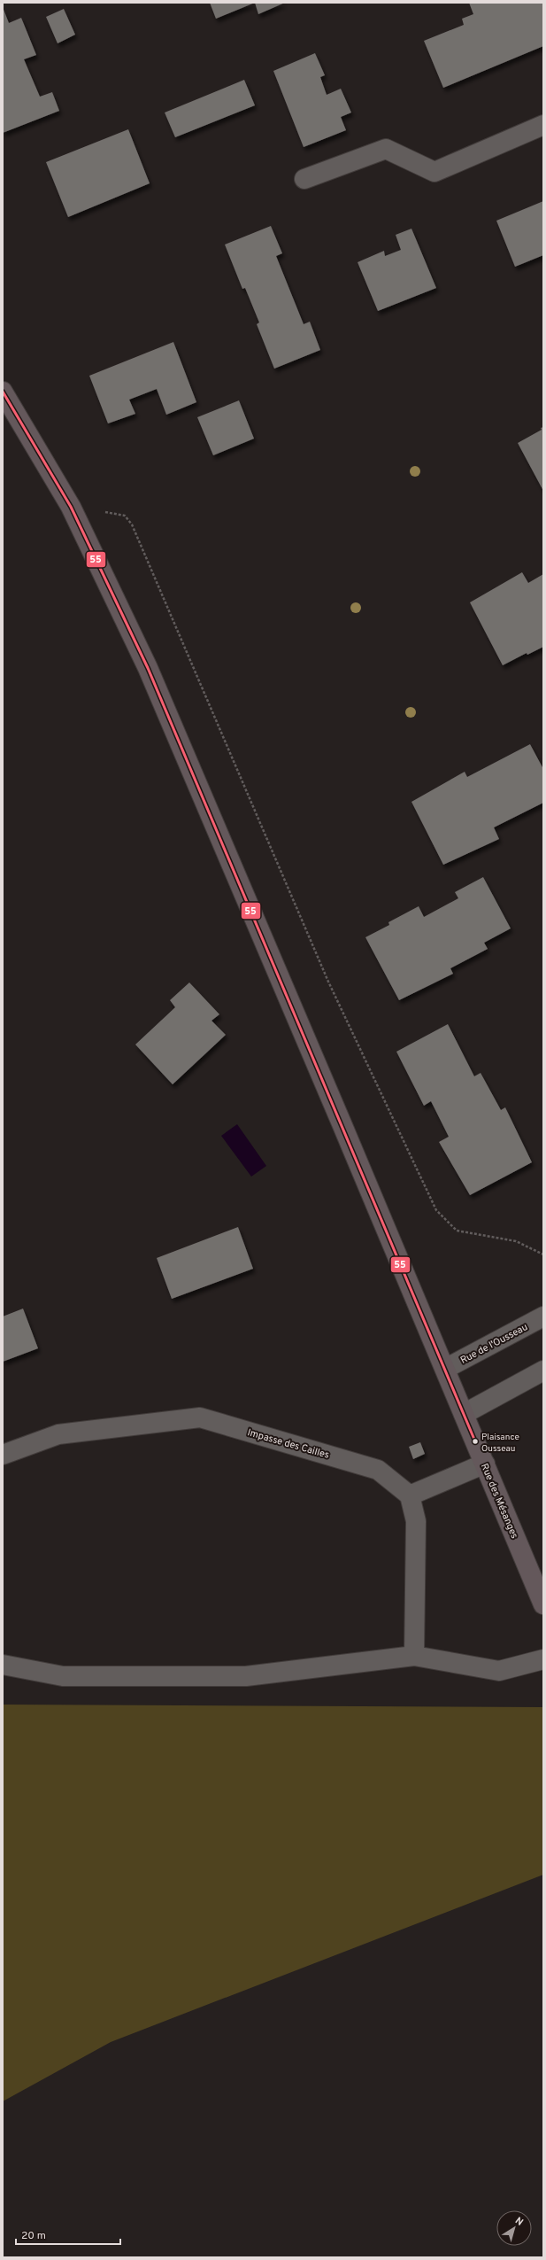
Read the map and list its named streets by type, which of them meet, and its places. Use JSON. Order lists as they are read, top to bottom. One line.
{"streets":{"main road":["Rue des Mésanges"],"street":["Rue de l'Ousseau","Impasse des Cailles"]},"crossings":[["Rue de l'Ousseau","Rue des Mésanges"]],"places":["Plaisance Ousseau"],"lines":["transit line 55"],"scale_bar":"20 m","north":"top right"}
